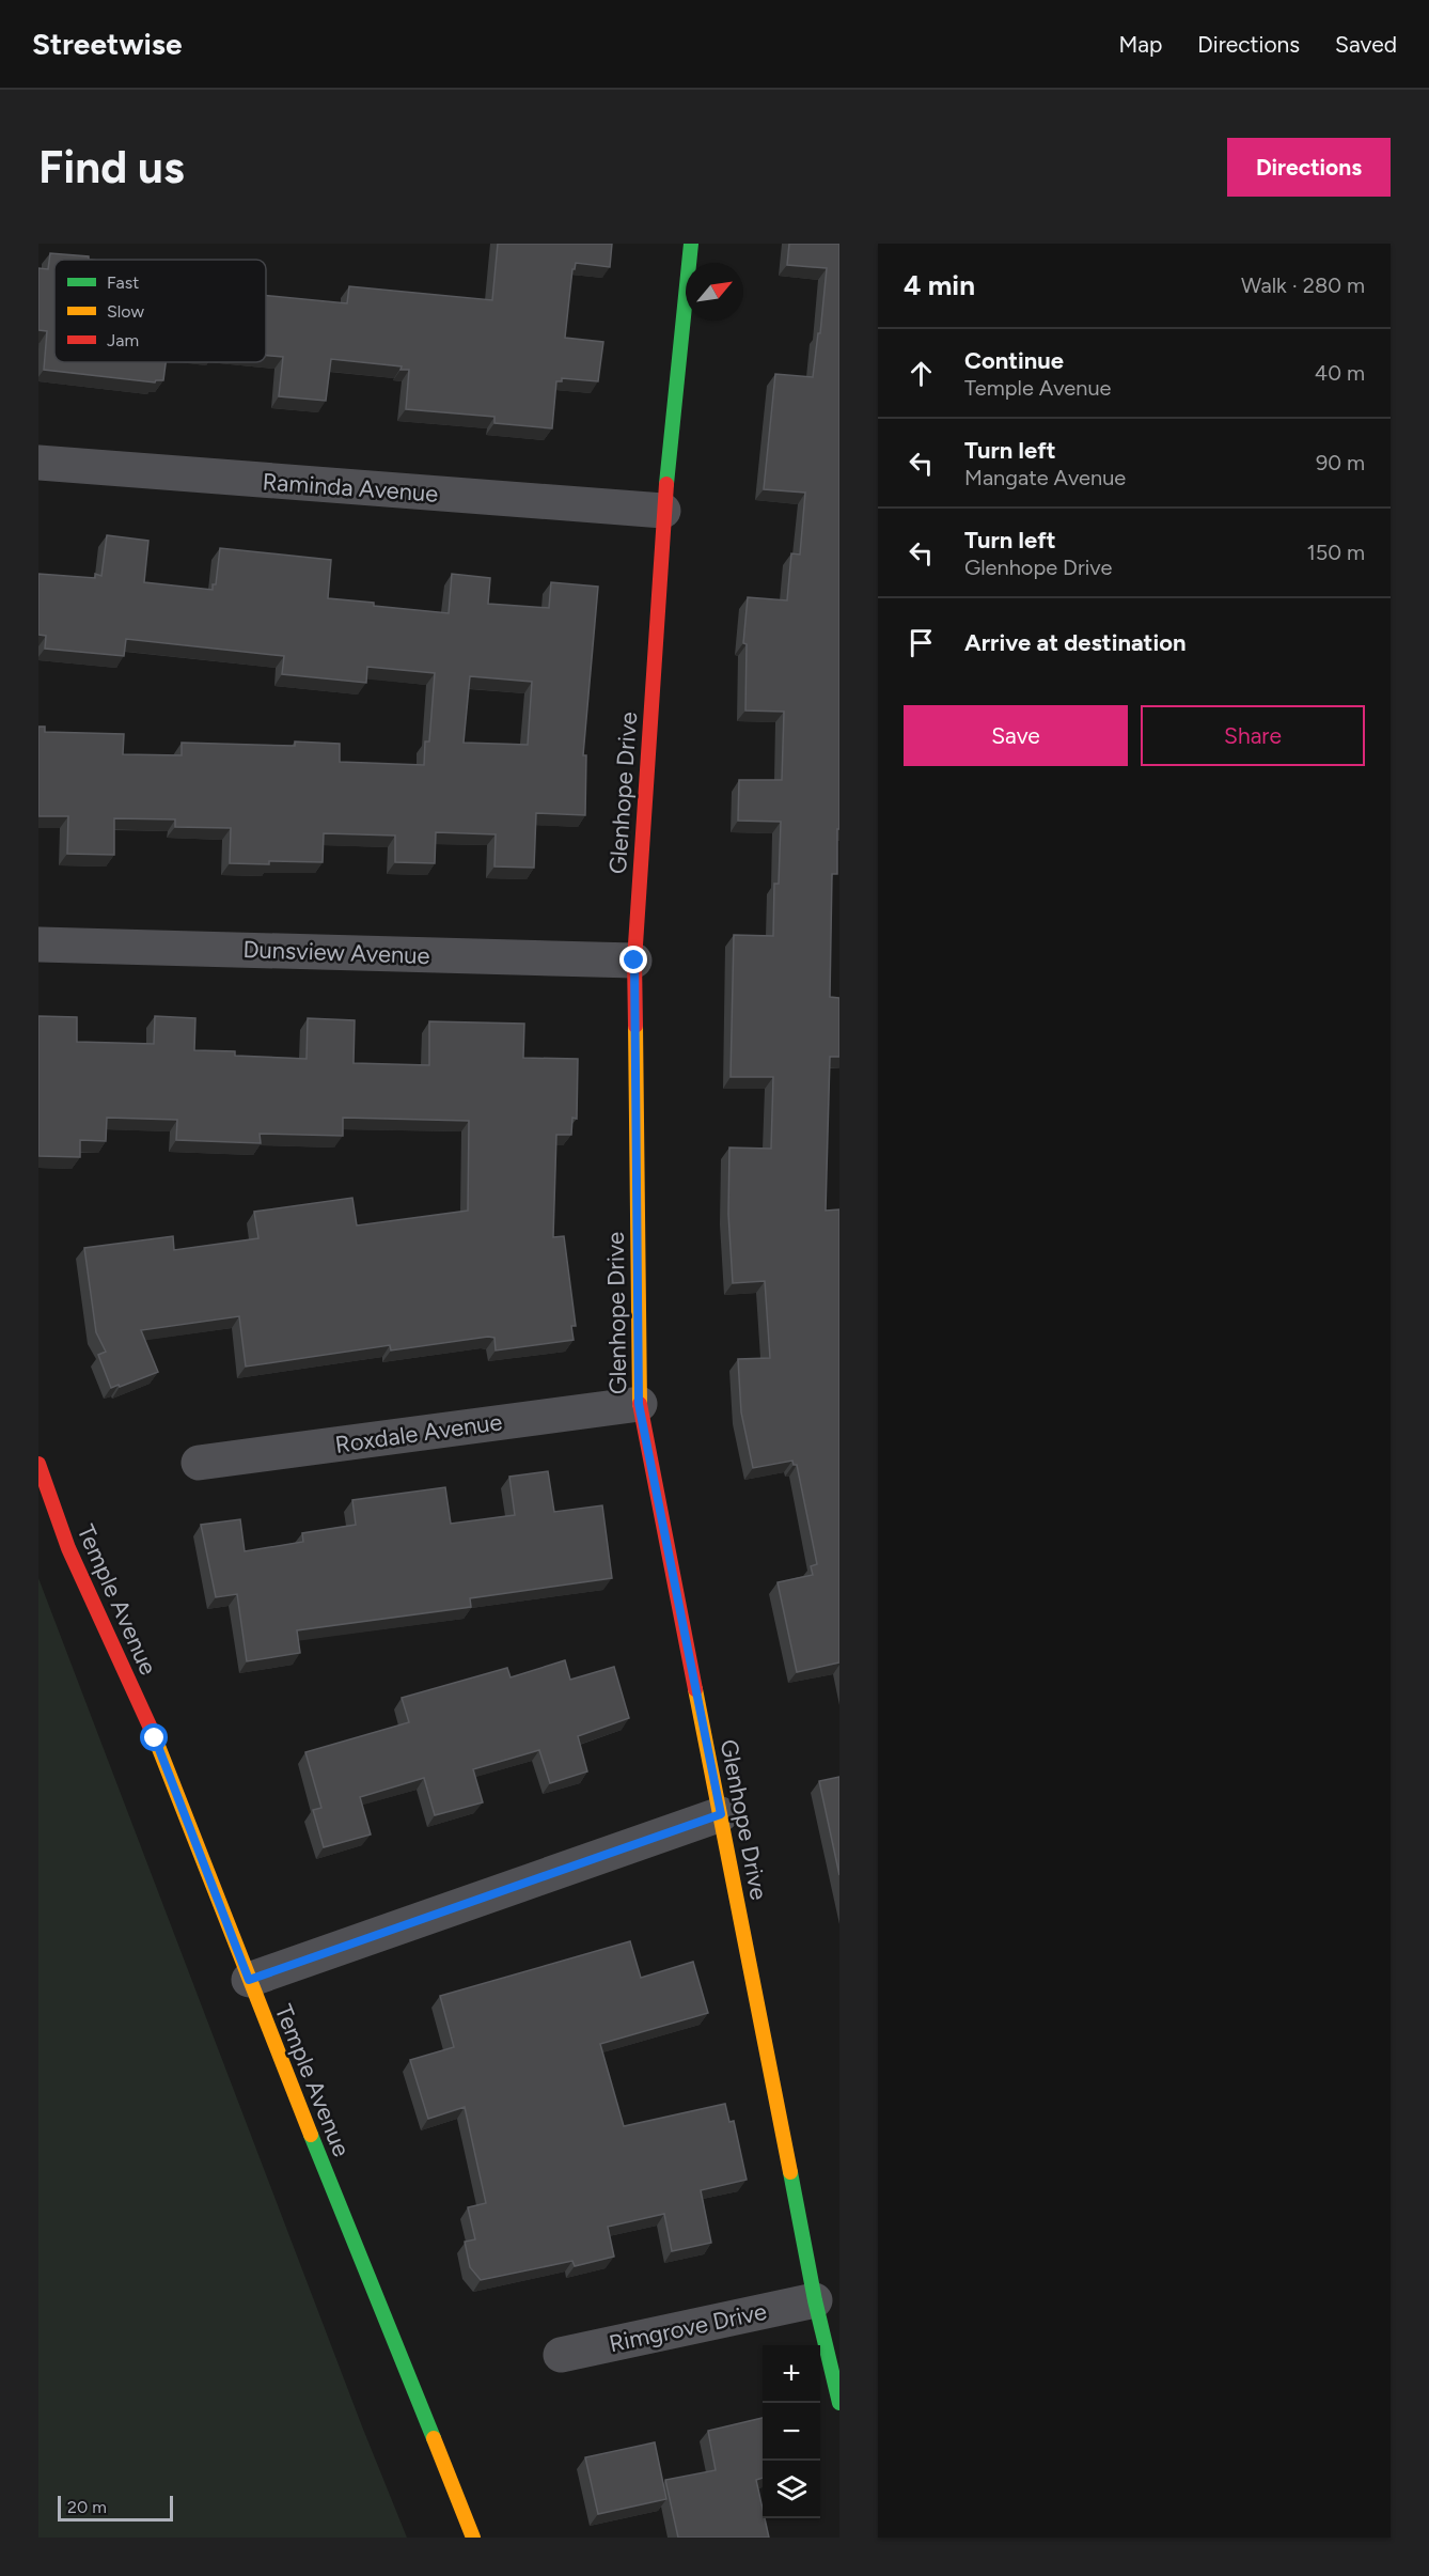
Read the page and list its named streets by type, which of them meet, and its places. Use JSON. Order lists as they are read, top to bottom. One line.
{"streets":{"street":["Raminda Avenue","Glenhope Drive","Dunsview Avenue","Roxdale Avenue","Temple Avenue","Rimgrove Drive"]},"crossings":[["Raminda Avenue","Glenhope Drive"],["Glenhope Drive","Dunsview Avenue"],["Glenhope Drive","Roxdale Avenue"],["Glenhope Drive","Rimgrove Drive"]],"legend":["Fast","Slow","Jam"],"scale_bar":"20 m","north":"top right","page":{"header":"Streetwise","nav":["Map","Directions","Saved"],"buttons":["Directions",["Save","Share"]],"title":"Find us","heading":["4 min","Walk · 280 m"],"list":[["Continue","Temple Avenue","40 m"],["Turn left","Mangate Avenue","90 m"],["Turn left","Glenhope Drive","150 m"],"Arrive at destination"],"map_buttons":["+","−"],"scale":"20 m"}}
